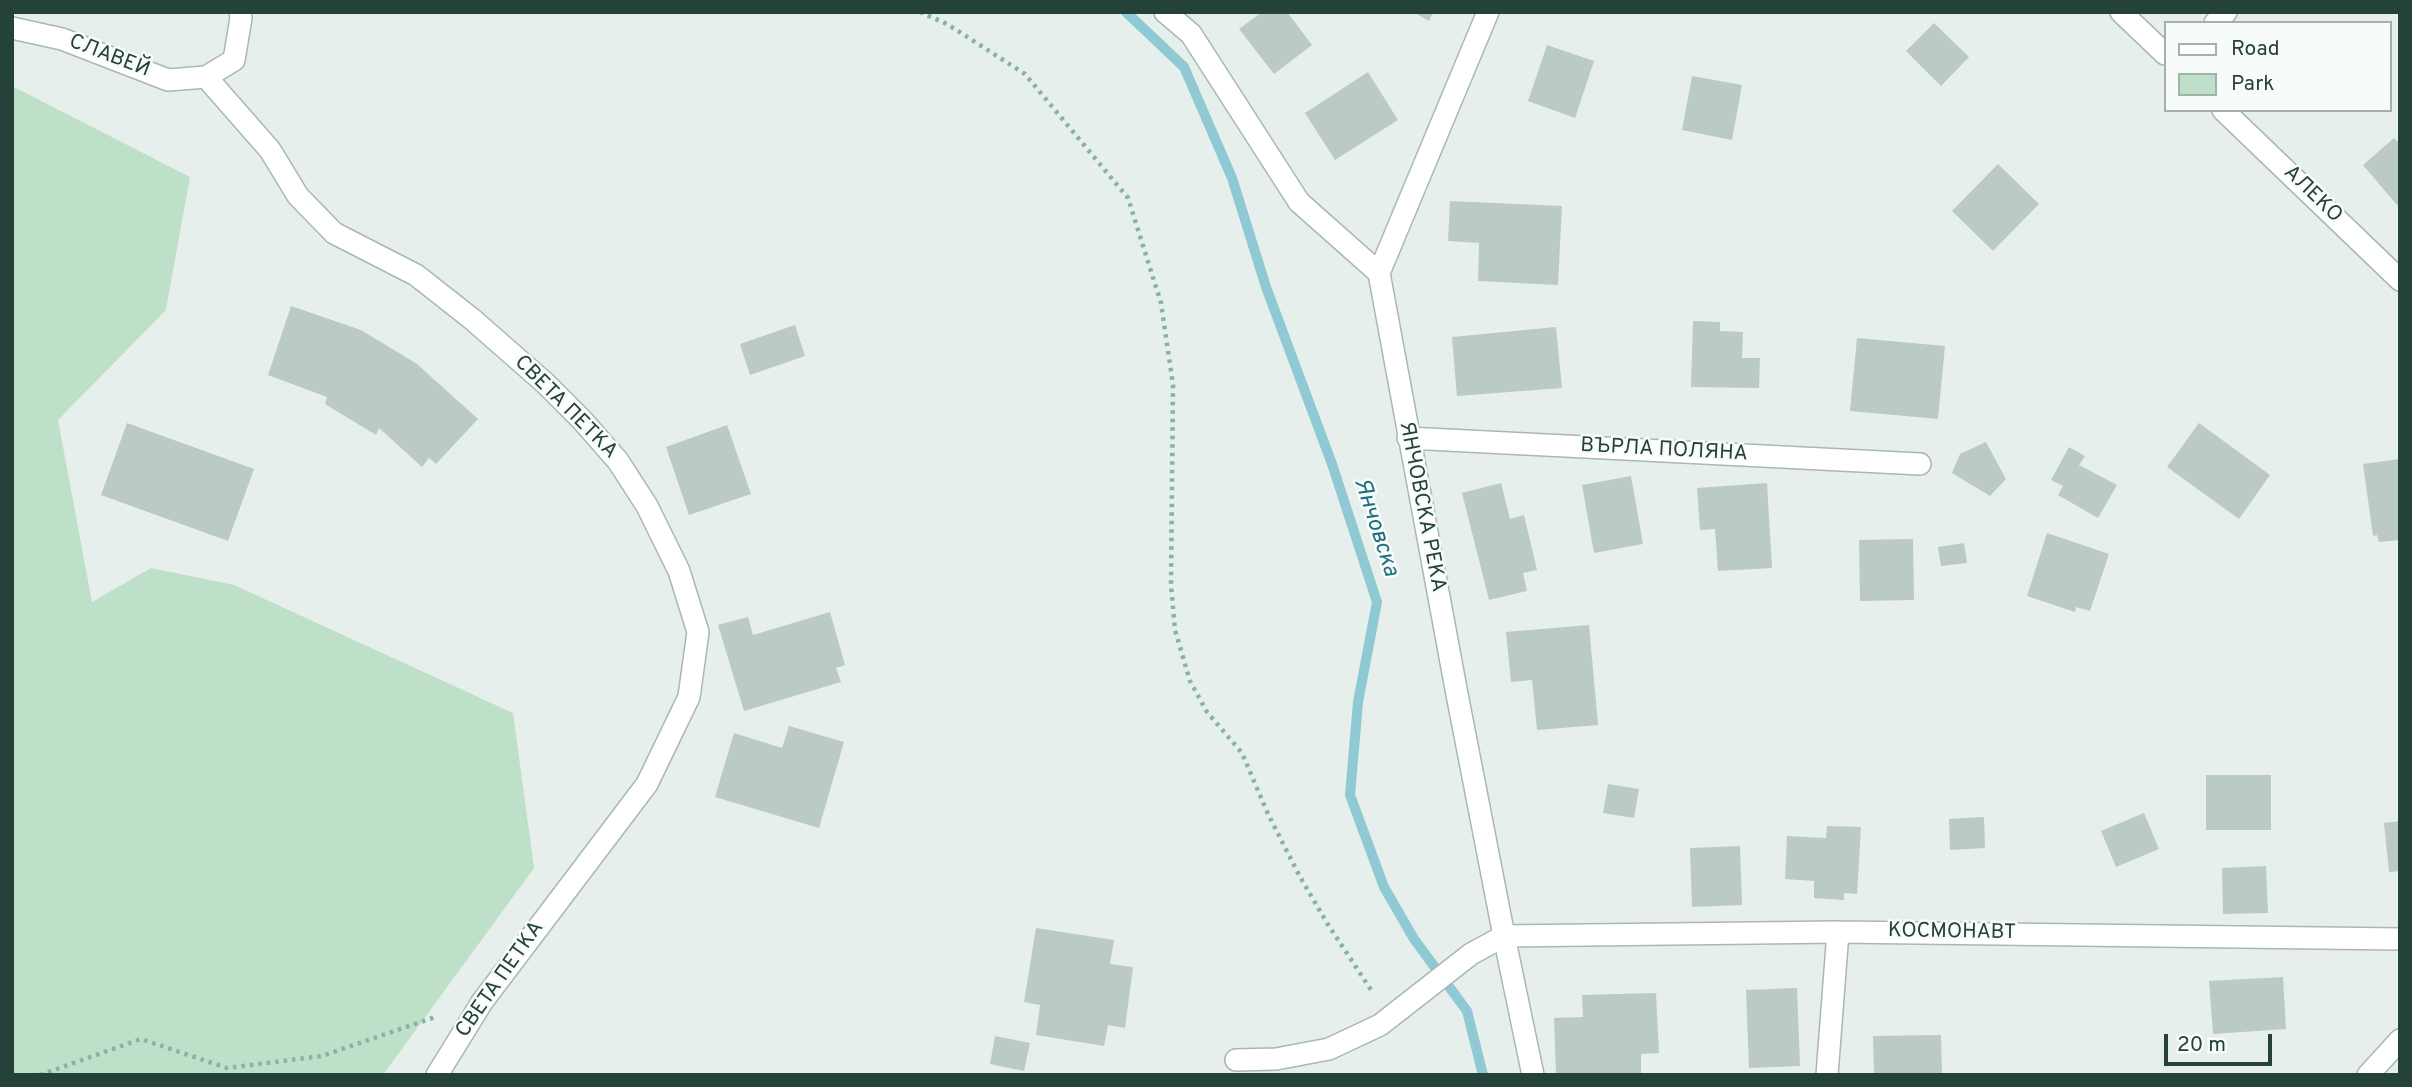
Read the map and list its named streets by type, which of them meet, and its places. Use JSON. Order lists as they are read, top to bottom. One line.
{"streets":{"street":["СЛАВЕЙ","АЛЕКО","СВЕТА ПЕТКА","ВЪРЛА ПОЛЯНА","ЯНЧОВСКА РЕКА","КОСМОНАВТ"]},"crossings":[["СЛАВЕЙ","СВЕТА ПЕТКА"],["ВЪРЛА ПОЛЯНА","ЯНЧОВСКА РЕКА"],["ЯНЧОВСКА РЕКА","КОСМОНАВТ"]],"water":["Янчовска"],"legend":["Road","Park"],"scale_bar":"20 m"}
